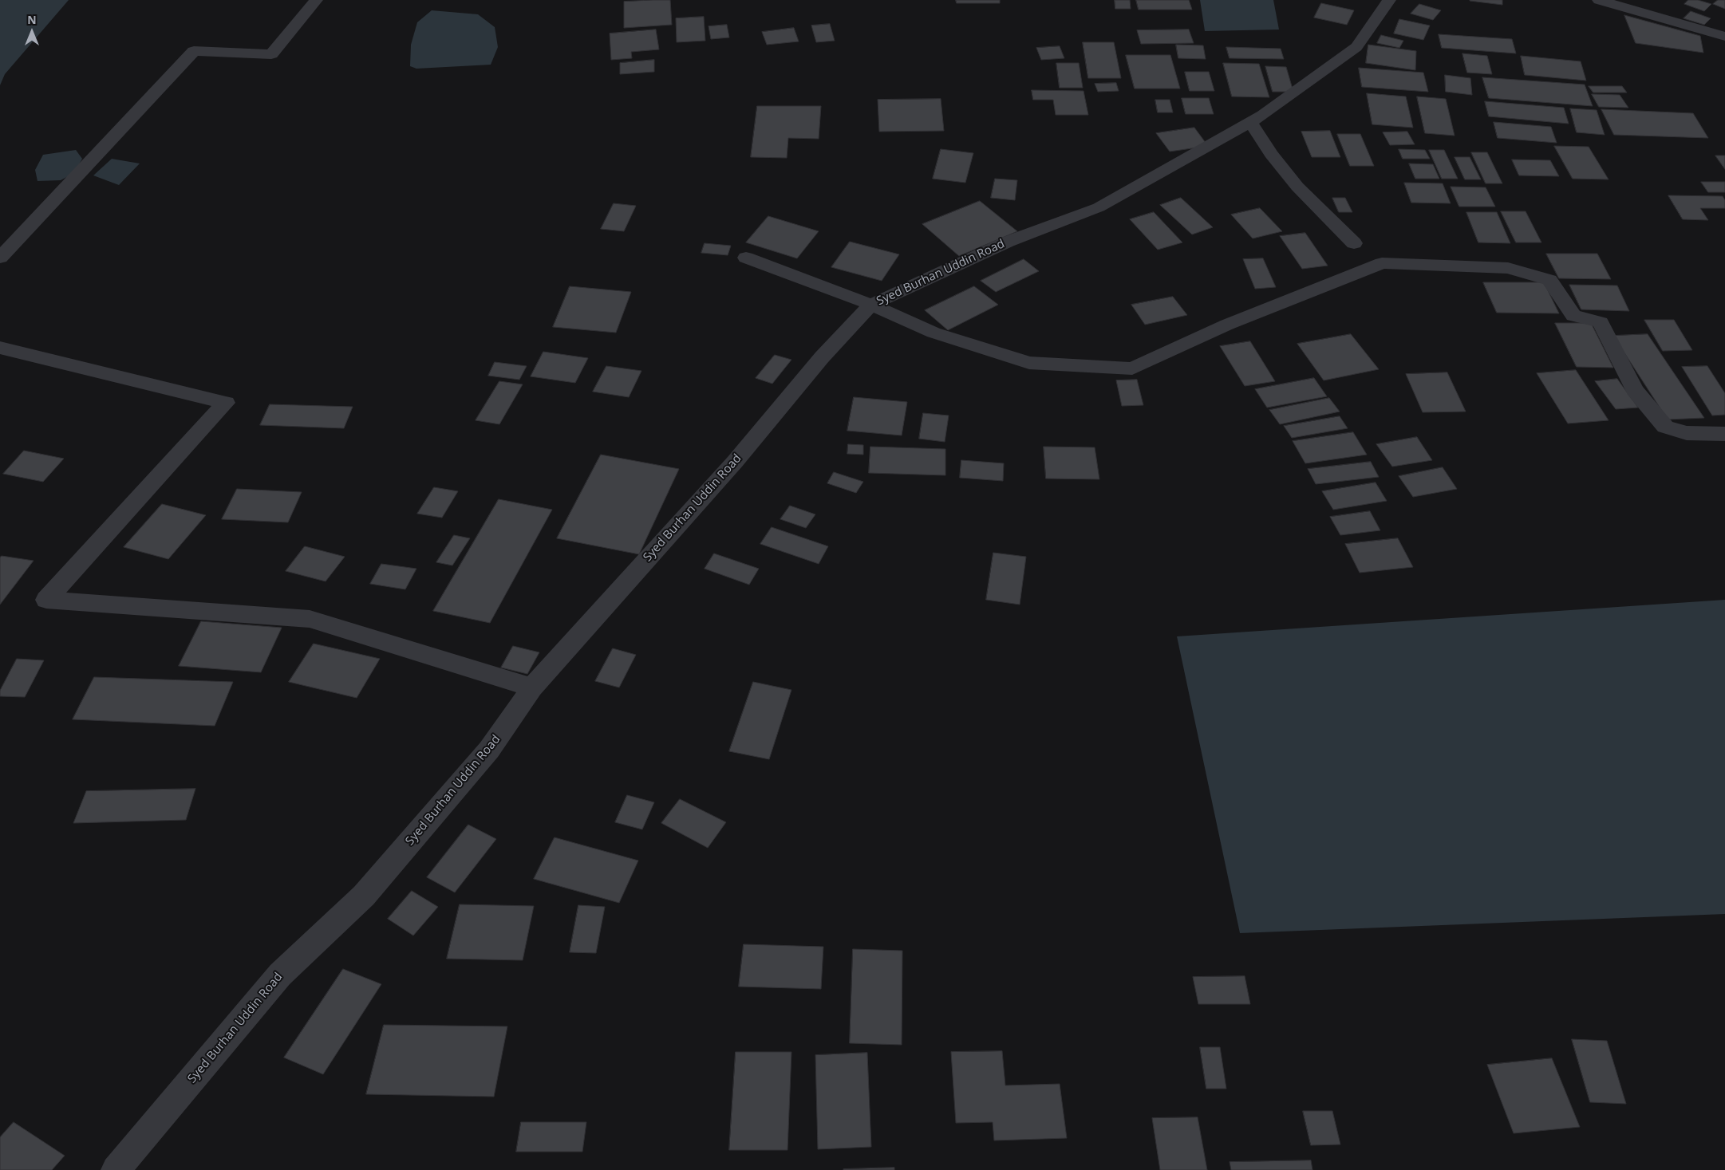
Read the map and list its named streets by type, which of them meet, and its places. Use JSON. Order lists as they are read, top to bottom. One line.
{"streets":{"street":["Syed Burhan Uddin Road"]},"north":"top"}
